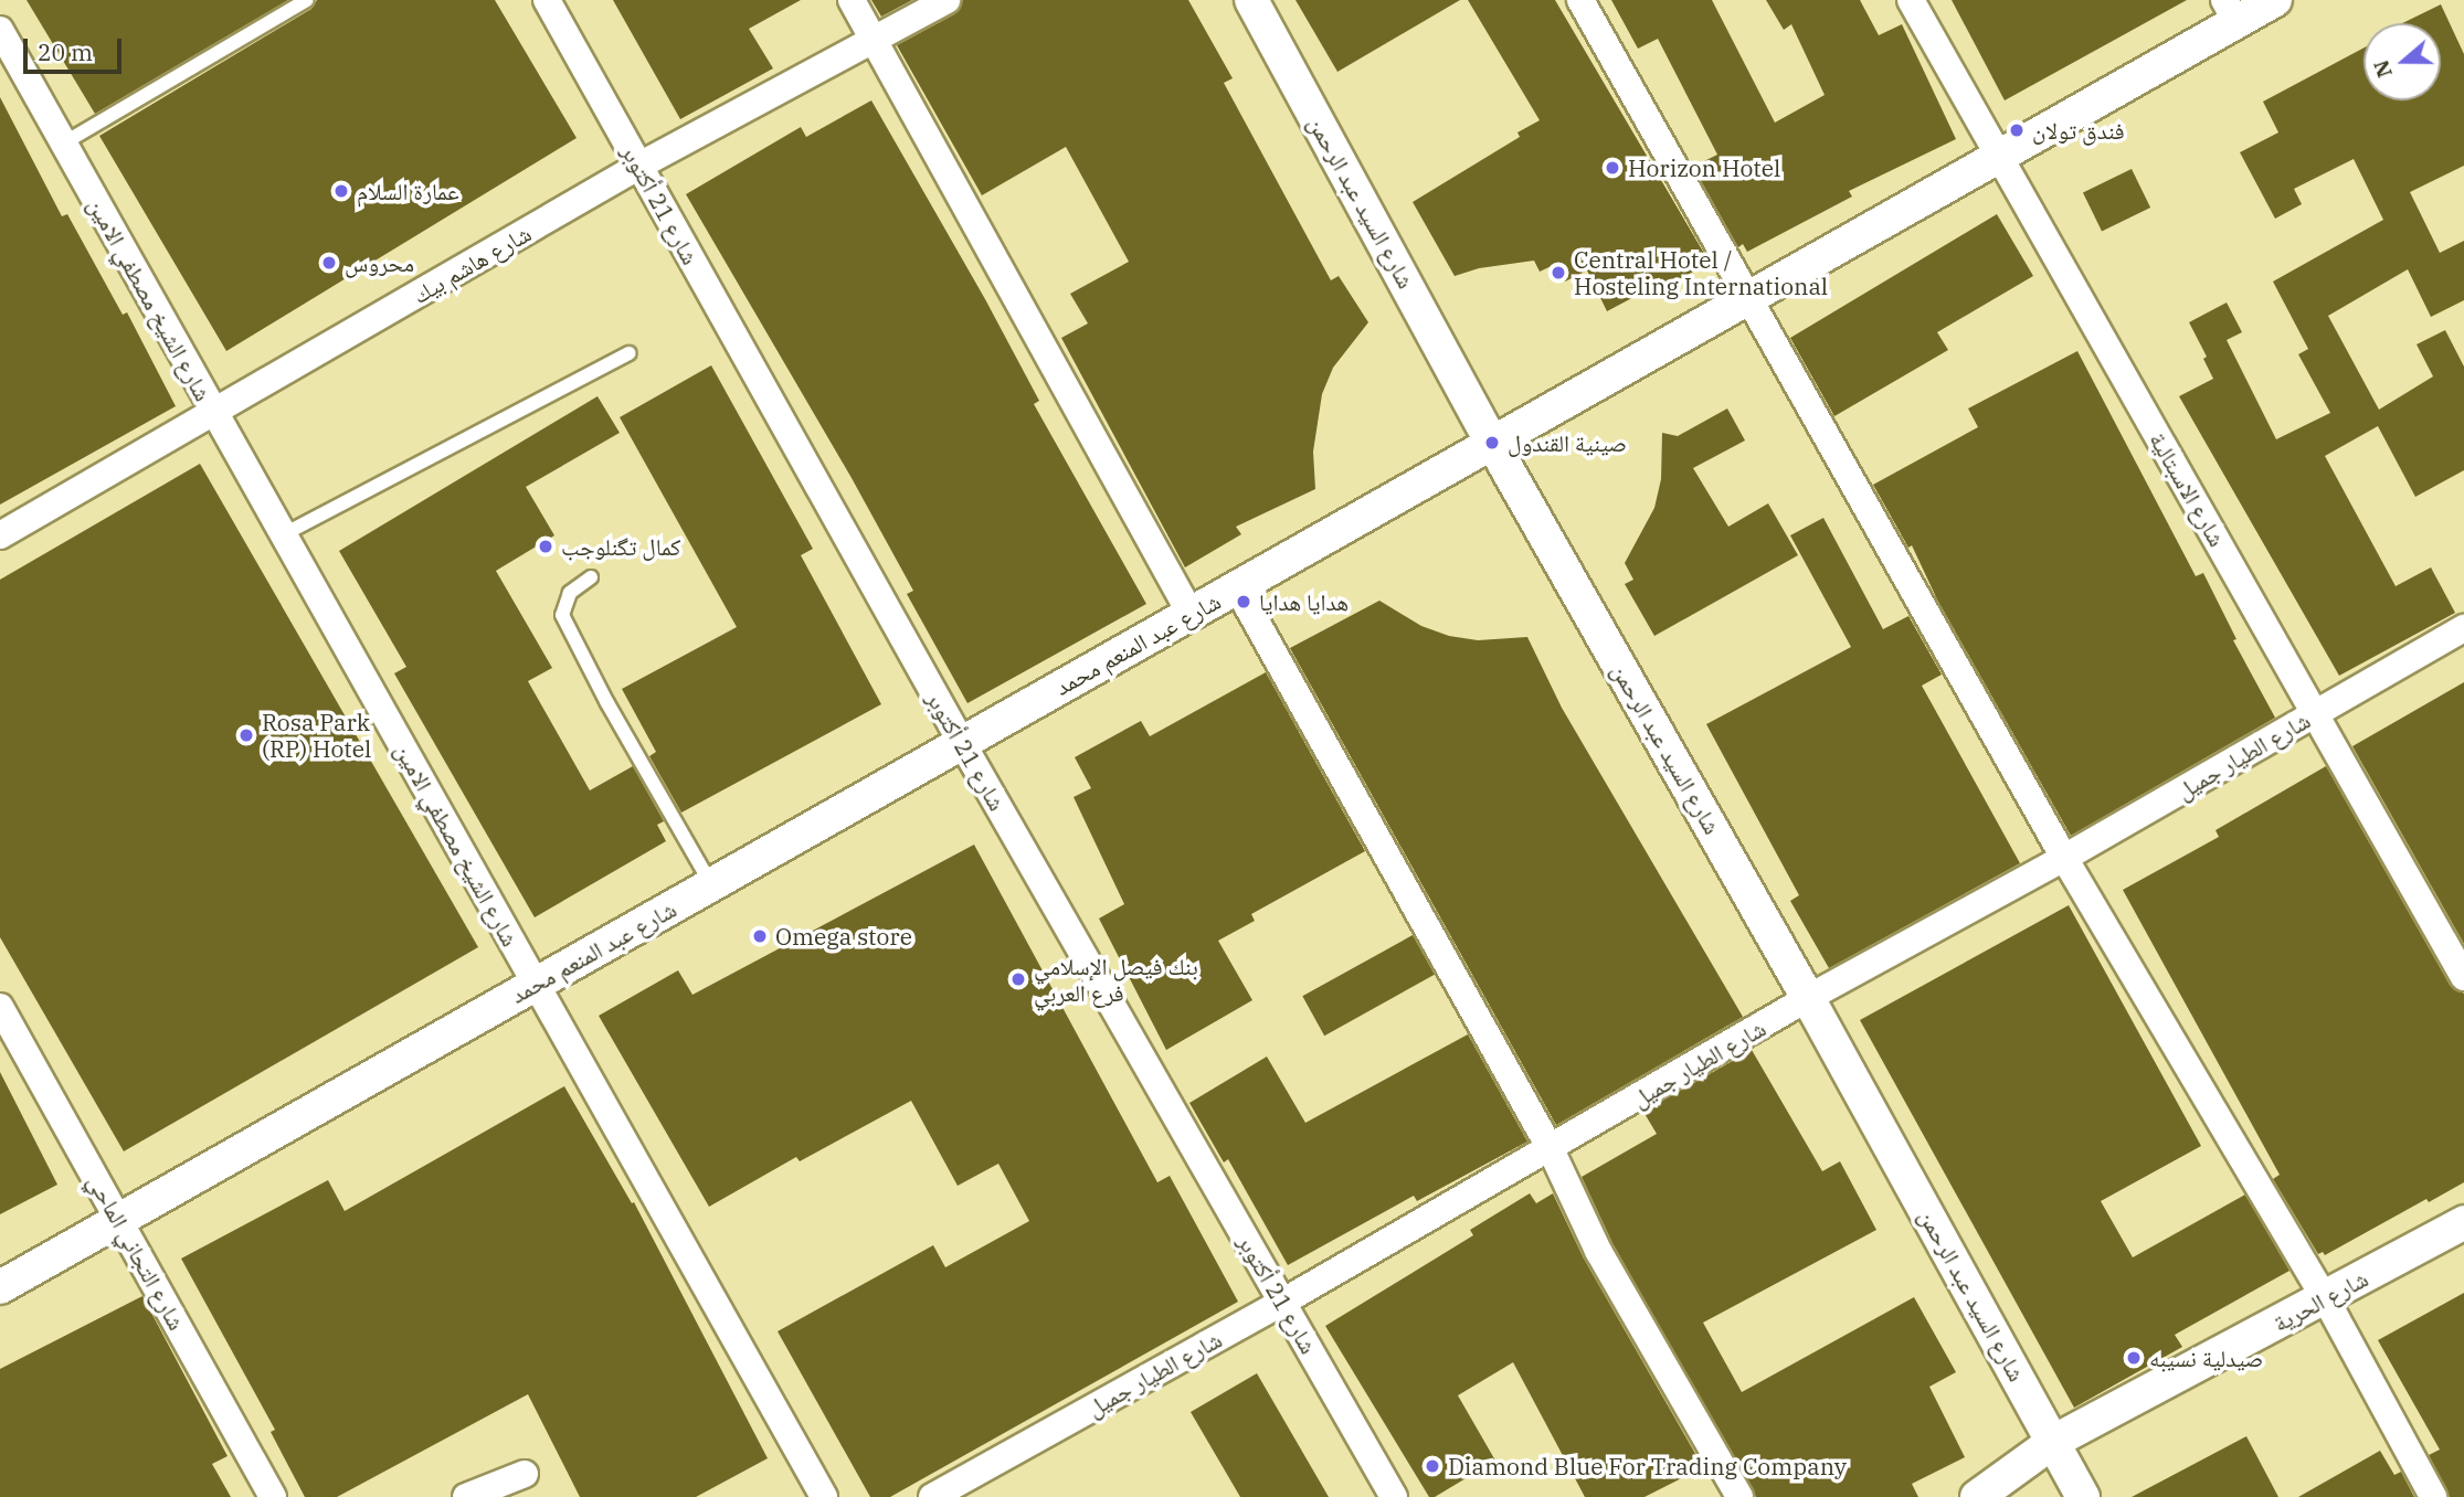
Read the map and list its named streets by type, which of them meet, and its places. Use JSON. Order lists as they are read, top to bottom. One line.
{"streets":{"street":["شارع السيد عبد الرحمن","شارع 21 أكتوبر","شارع هاشم بيك","شارع الشيخ مصطفي الامين","شارع الاسبتالية","شارع عبد المنعم محمد","شارع الطيار جميل","شارع التجاني الماحي","شارع الحرية"]},"crossings":[["شارع السيد عبد الرحمن","شارع عبد المنعم محمد"],["شارع السيد عبد الرحمن","شارع الطيار جميل"],["شارع السيد عبد الرحمن","شارع الحرية"],["شارع 21 أكتوبر","شارع هاشم بيك"],["شارع 21 أكتوبر","شارع عبد المنعم محمد"],["شارع 21 أكتوبر","شارع الطيار جميل"],["شارع هاشم بيك","شارع الشيخ مصطفي الامين"],["شارع الشيخ مصطفي الامين","شارع عبد المنعم محمد"],["شارع الاسبتالية","شارع عبد المنعم محمد"],["شارع الاسبتالية","شارع الطيار جميل"],["شارع عبد المنعم محمد","شارع التجاني الماحي"]],"places":["فندق تولان","Horizon Hotel","عمارة السلام","محروس","Central Hotel / Hosteling International","صينية القندول","كمال تگنلوجب","هدايا هدايا","Rosa Park (RP) Hotel","Omega store","بنك فيصل الإسلامي فرع العربي","صيدلية نسيبه","Diamond Blue For Trading Company"],"scale_bar":"20 m","north":"left"}
